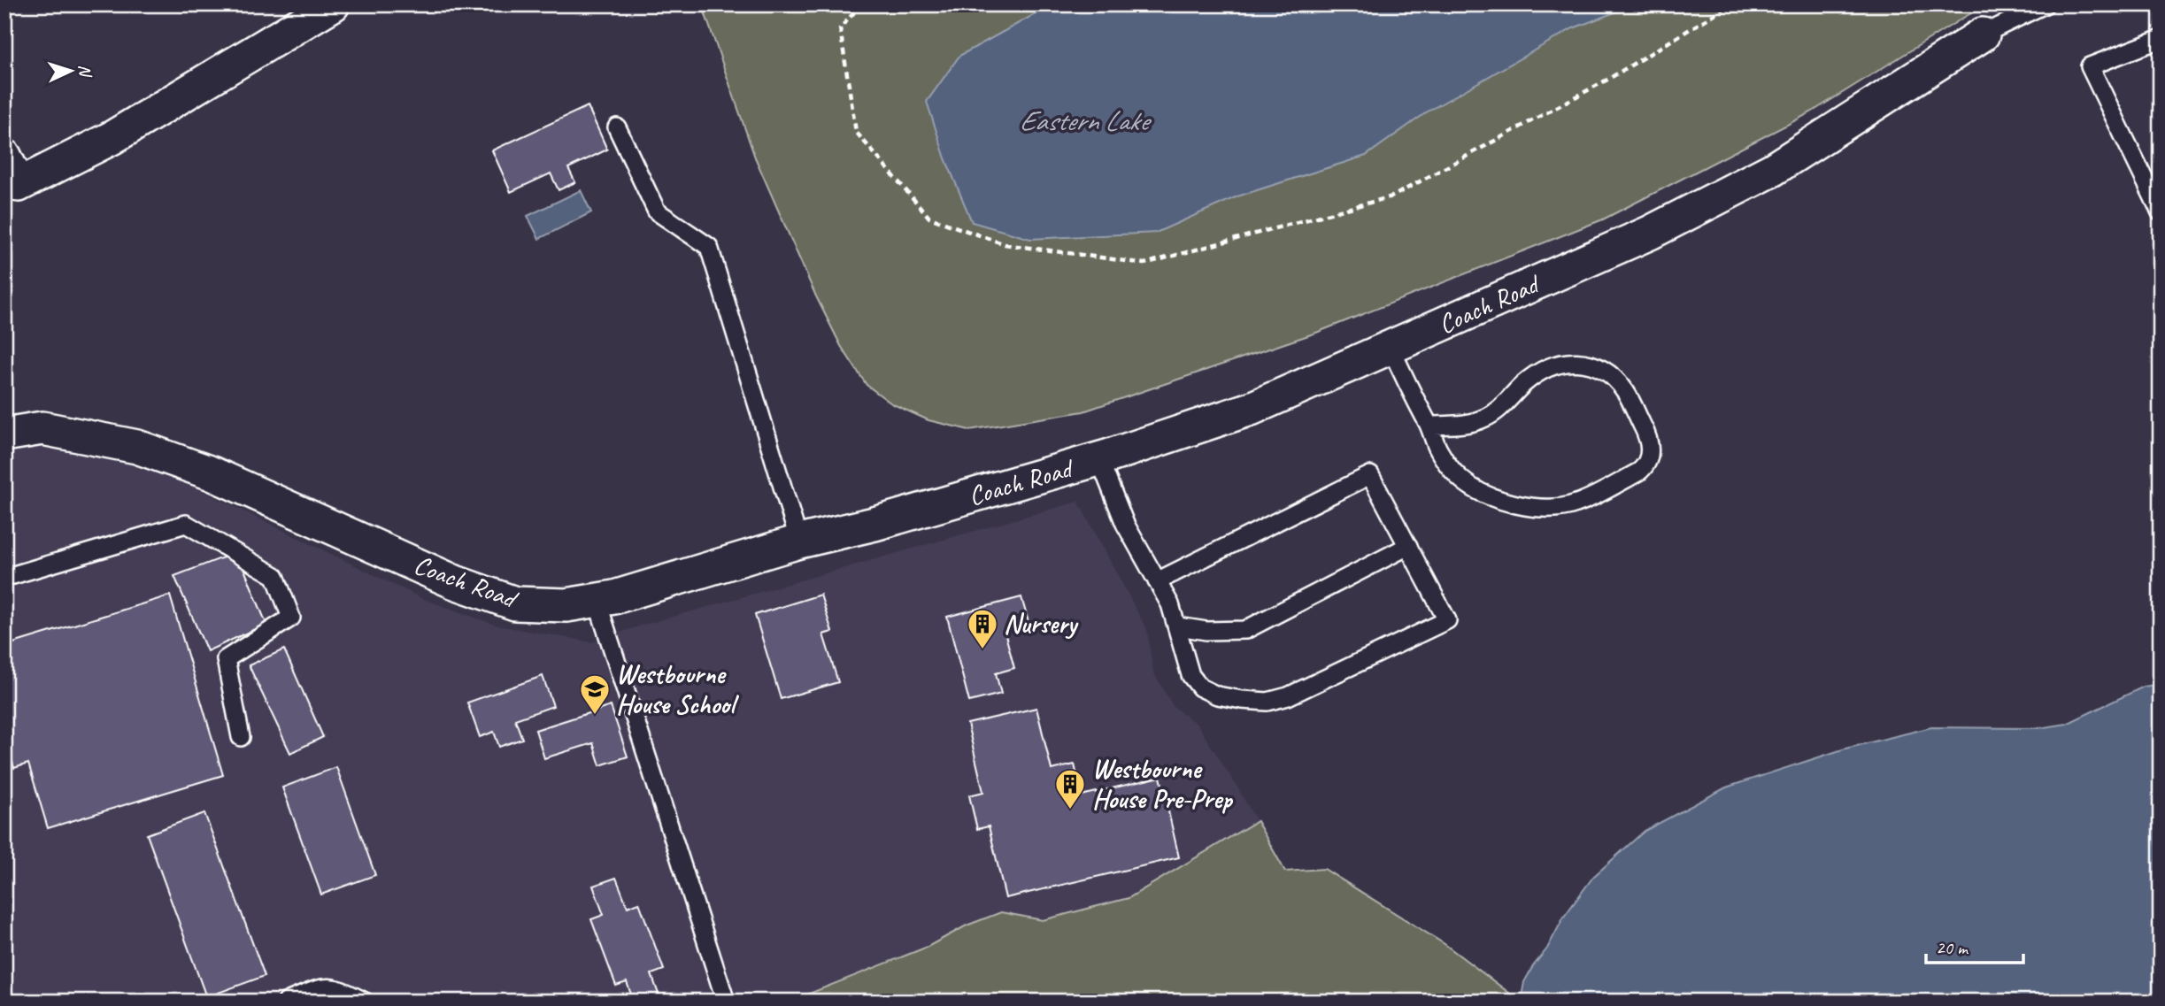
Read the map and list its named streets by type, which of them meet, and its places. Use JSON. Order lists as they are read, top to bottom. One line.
{"streets":{"street":["Coach Road"]},"water":["Eastern Lake"],"places":{"building":["Nursery","Westbourne House Pre-Prep"],"school or university":["Westbourne House School"]},"scale_bar":"20 m","north":"right"}
